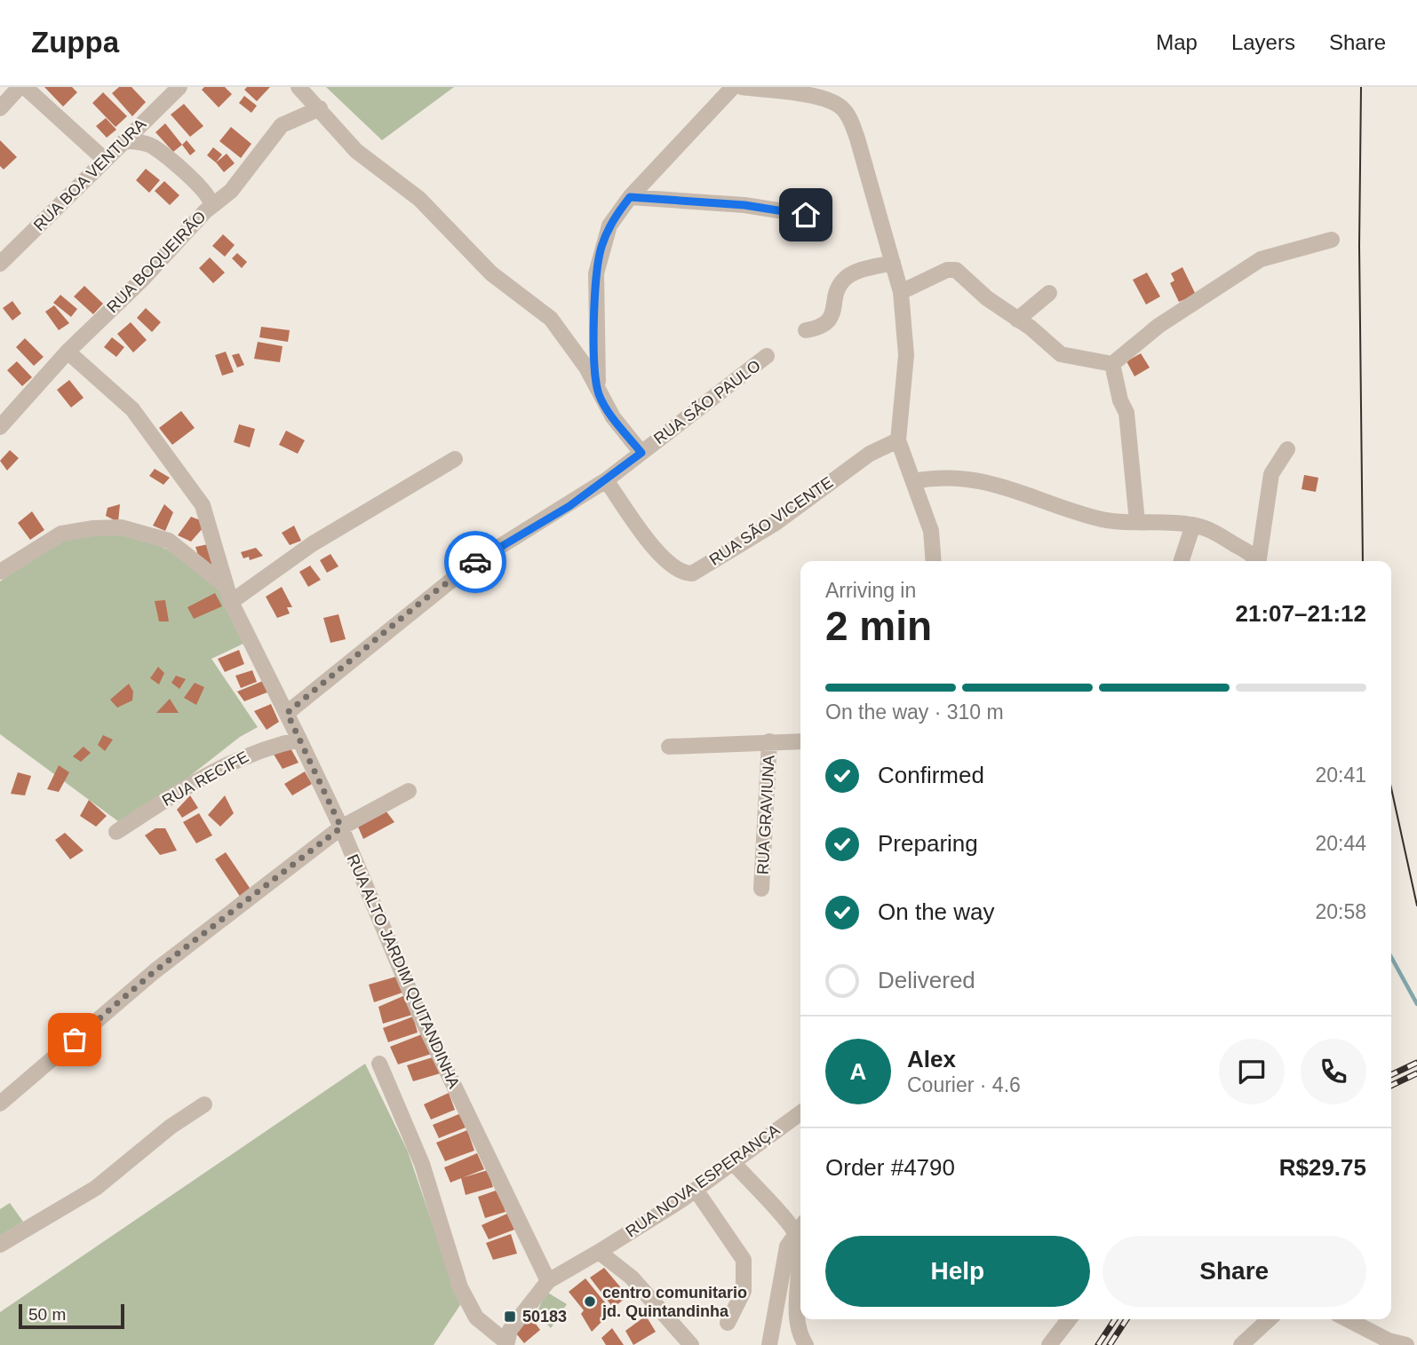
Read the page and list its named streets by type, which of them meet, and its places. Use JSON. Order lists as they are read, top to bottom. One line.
{"streets":{"street":["RUA BOA VENTURA","RUA BOQUEIRÃO","RUA SÃO PAULO","RUA SÃO VICENTE","RUA RECIFE","RUA GRAVIUNA","RUA ALTO JARDIM QUITANDINHA","RUA NOVA ESPERANÇA"]},"crossings":[["RUA BOQUEIRÃO","RUA ALTO JARDIM QUITANDINHA"],["RUA SÃO PAULO","RUA SÃO VICENTE"],["RUA SÃO PAULO","RUA ALTO JARDIM QUITANDINHA"],["RUA RECIFE","RUA ALTO JARDIM QUITANDINHA"],["RUA ALTO JARDIM QUITANDINHA","RUA NOVA ESPERANÇA"]],"places":{"other":["centro comunitario jd. Quintandinha"],"transit":["50183"]},"scale_bar":"50 m","page":{"header":"Zuppa","nav":["Map","Layers","Share"],"heading":["2 min","Arriving in","21:07–21:12"],"panel":["Alex","Courier · 4.6","Order #4790","R$29.75"],"bar":"On the way · 310 m","list":[["Confirmed","20:41"],["Preparing","20:44"],["On the way","20:58"],"Delivered"],"round":"A","buttons":["Help","Share"],"scale":"50 m"}}
